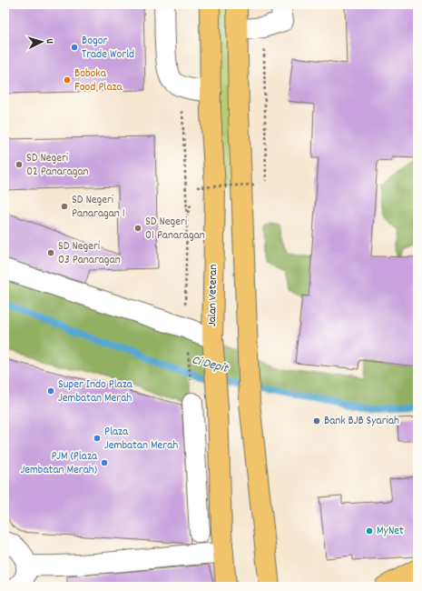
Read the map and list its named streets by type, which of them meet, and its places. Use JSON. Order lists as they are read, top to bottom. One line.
{"streets":{"main road":["Jalan Veteran"]},"water":["Ci Depit"],"places":["Bogor Trade World","Boboka Food Plaza","SD Negeri 02 Panaragan","SD Negeri Panaragan 1","SD Negeri 01 Panaragan","SD Negeri 03 Panaragan","Super Indo Plaza Jembatan Merah","Bank BJB Syariah","Plaza Jembatan Merah","PJM (Plaza Jembatan Merah)","MyNet"],"north":"right"}
